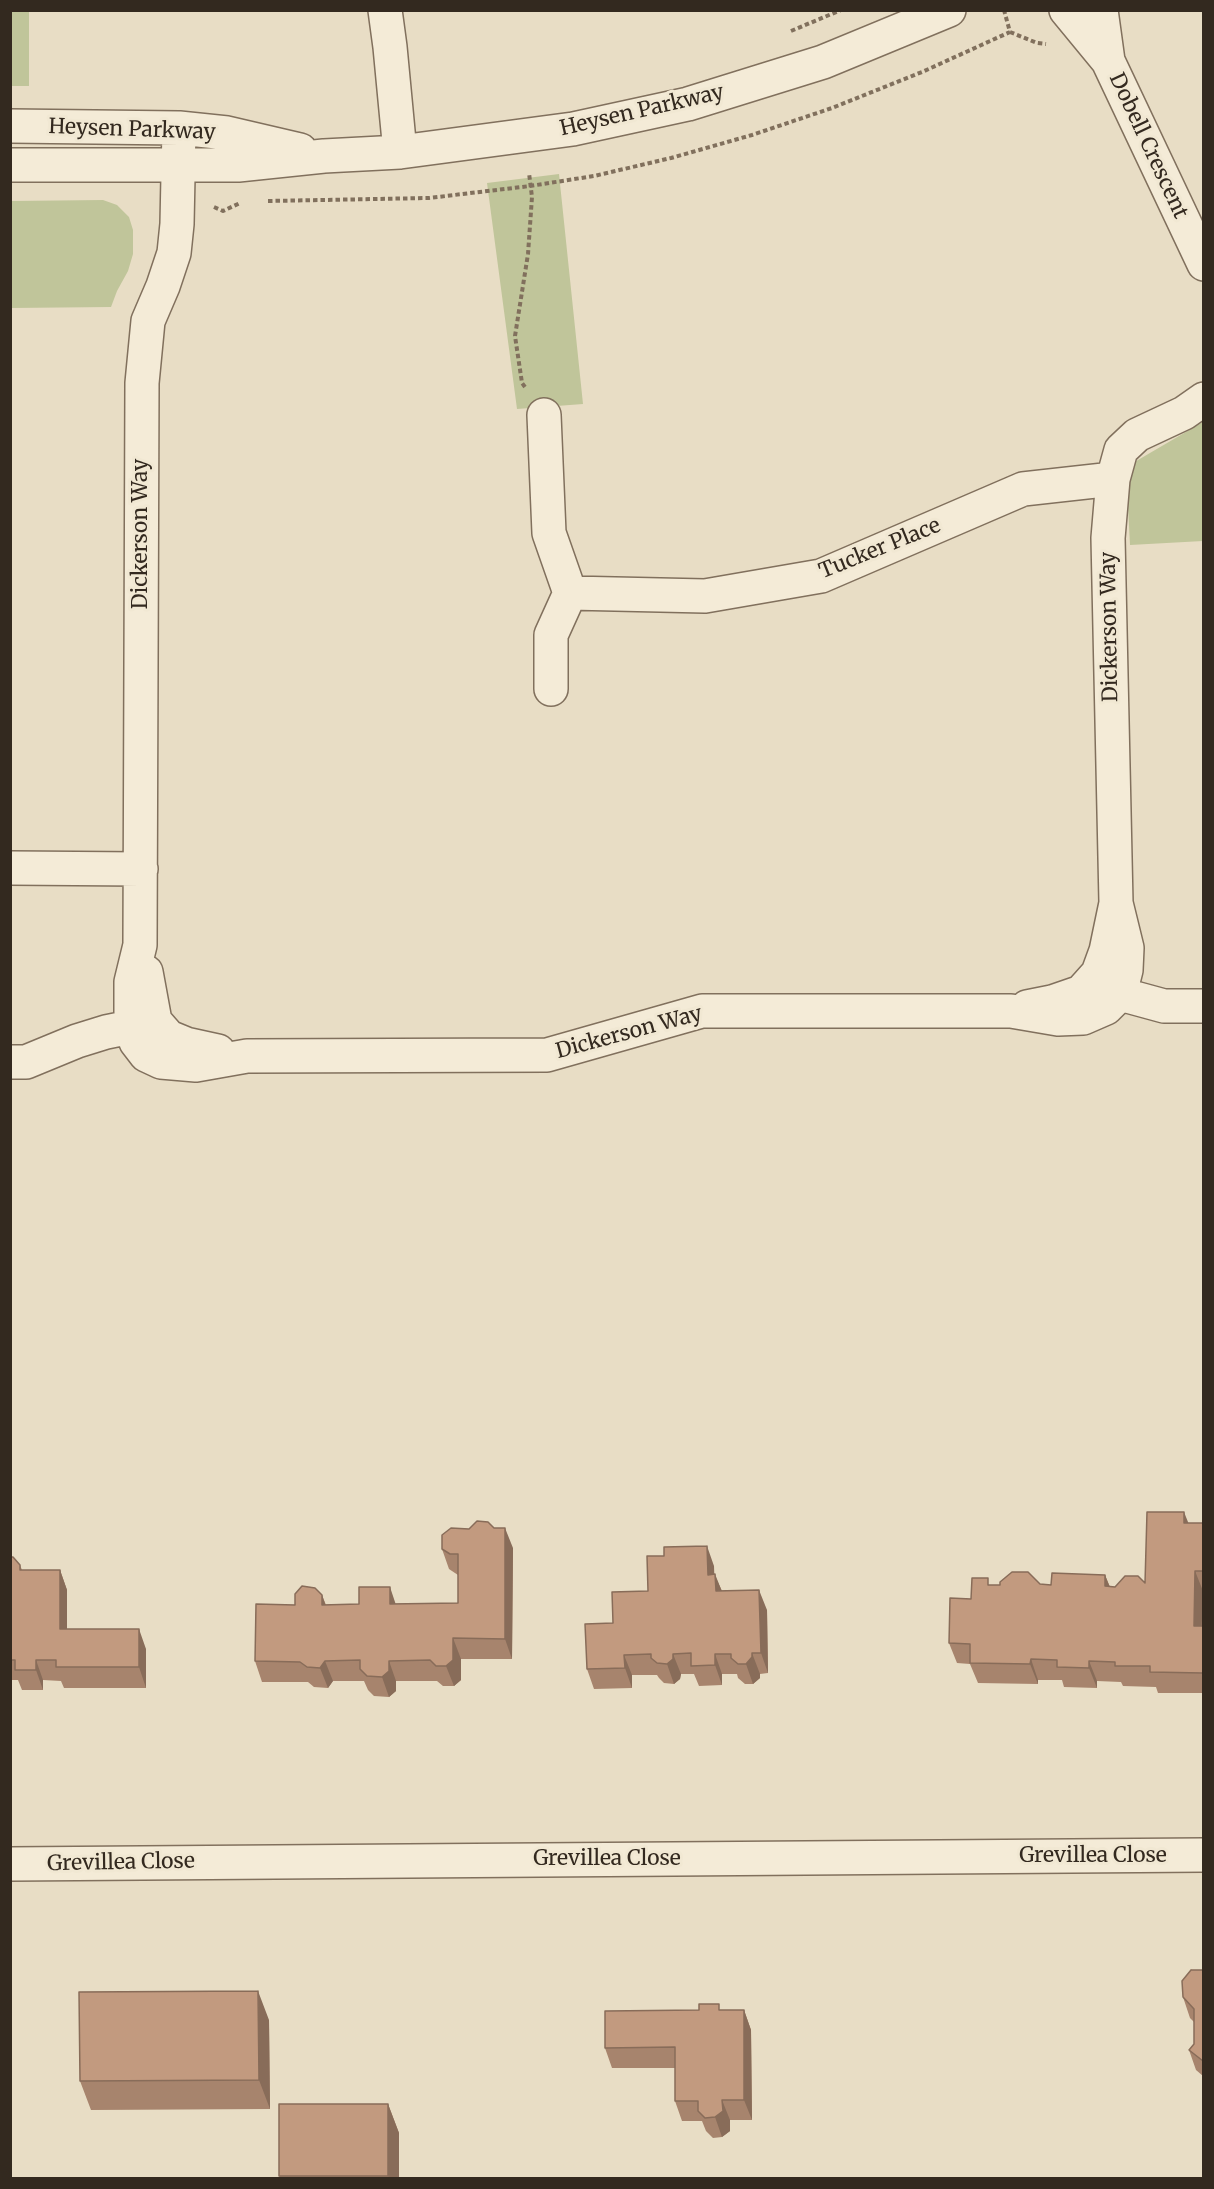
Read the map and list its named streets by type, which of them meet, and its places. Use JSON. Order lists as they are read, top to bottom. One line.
{"streets":{"street":["Heysen Parkway","Dobell Crescent","Dickerson Way","Tucker Place","Grevillea Close"]},"crossings":[["Heysen Parkway","Dickerson Way"],["Dickerson Way","Tucker Place"]]}
